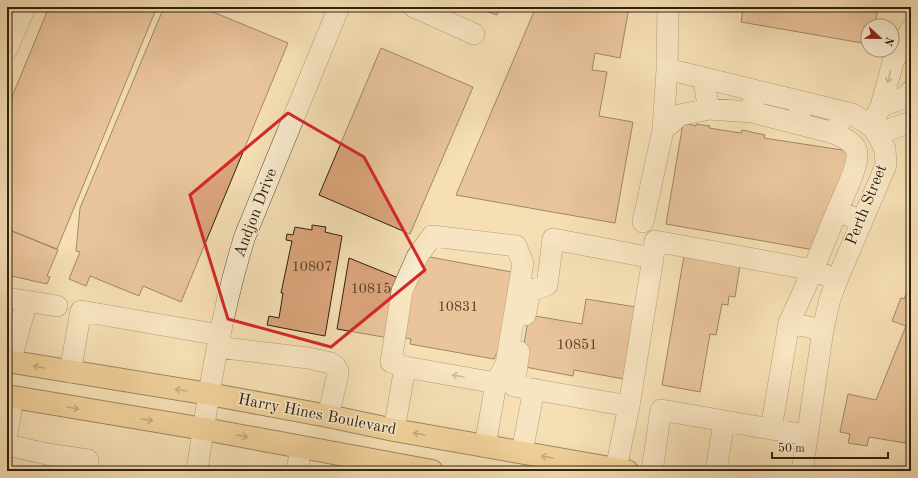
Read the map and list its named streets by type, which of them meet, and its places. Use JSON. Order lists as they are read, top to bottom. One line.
{"streets":{"main road":["Harry Hines Boulevard"],"street":["Perth Street","Andjon Drive"]},"crossings":[["Andjon Drive","Harry Hines Boulevard"]],"house_numbers":["10807","10815","10831","10851"],"scale_bar":"50 m","north":"right"}
